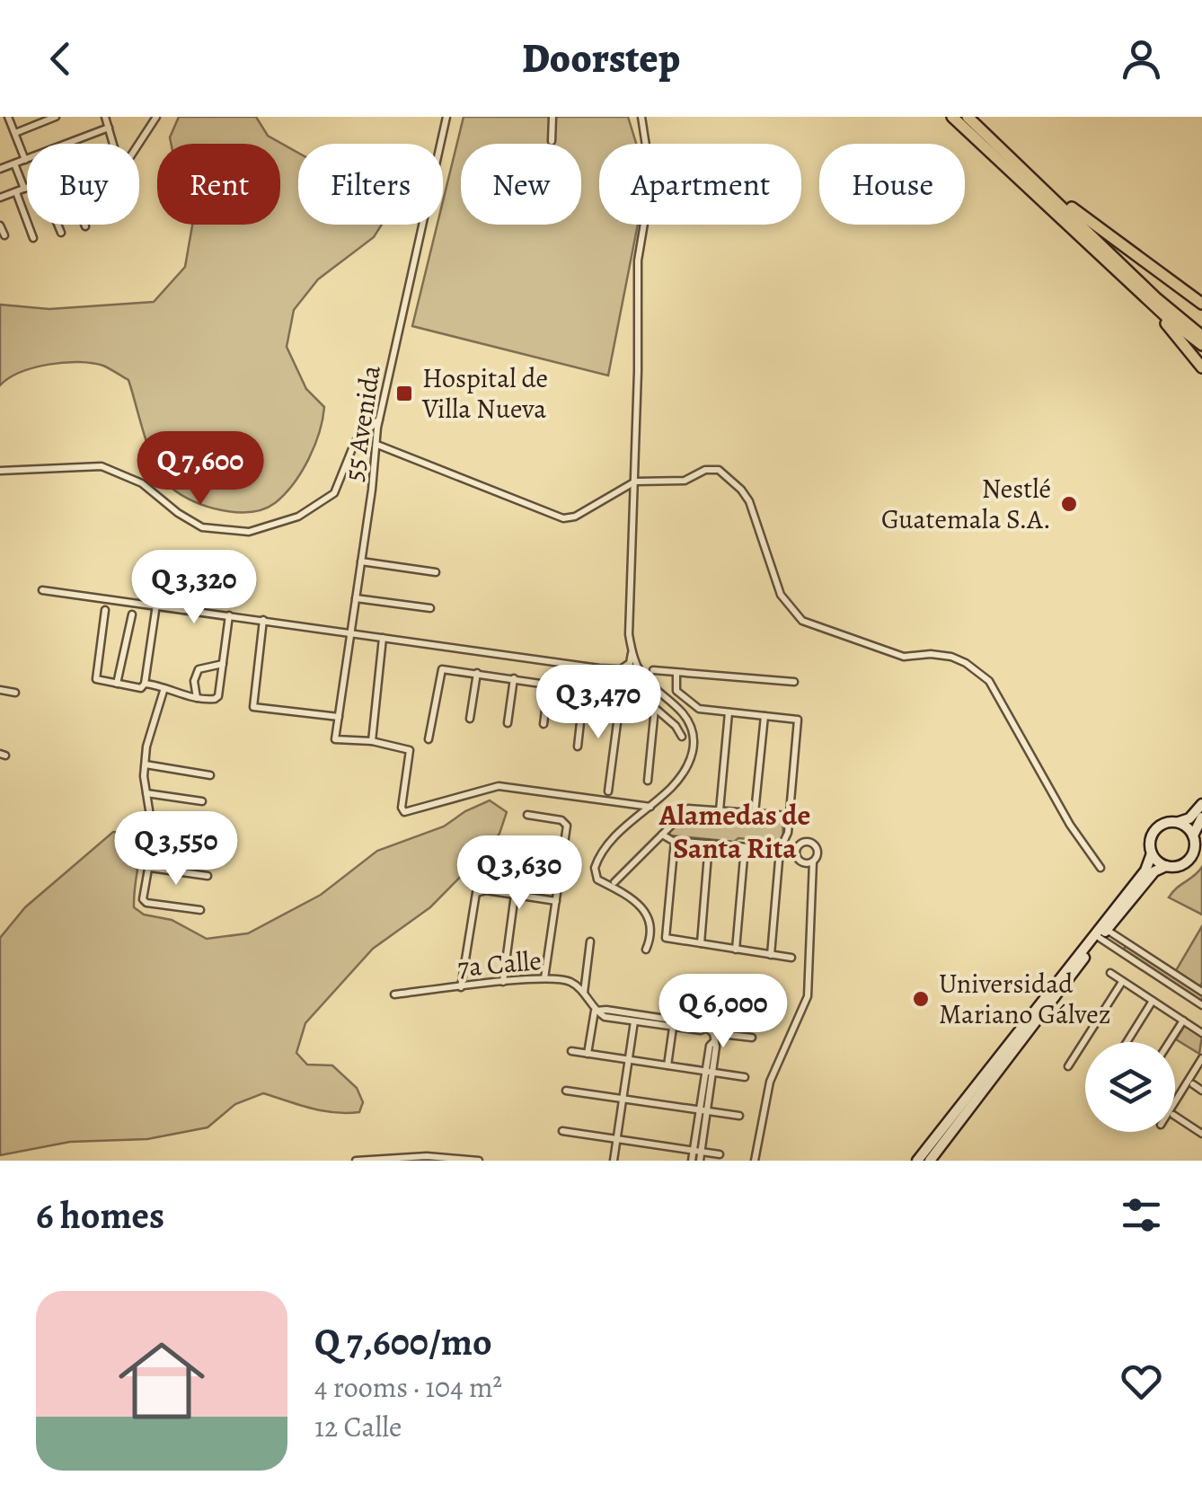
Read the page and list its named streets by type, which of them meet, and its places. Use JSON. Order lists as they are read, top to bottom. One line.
{"streets":{"street":["55 Avenida","7a Calle"]},"districts":["Alamedas de Santa Rita"],"places":{"transit":["Hospital de Villa Nueva"],"other":["Nestlé Guatemala S.A.","Universidad Mariano Gálvez"]},"page":{"header":"Doorstep","chip":["Buy","Rent","Filters","New","Apartment","House"],"price":["Q 7,600","Q 3,320","Q 3,470","Q 3,550","Q 3,630","Q 6,000"],"heading":"6 homes","list":[{"name":"Q 7,600/mo","note":"4 rooms · 104 m² · 12 Calle"}]}}
